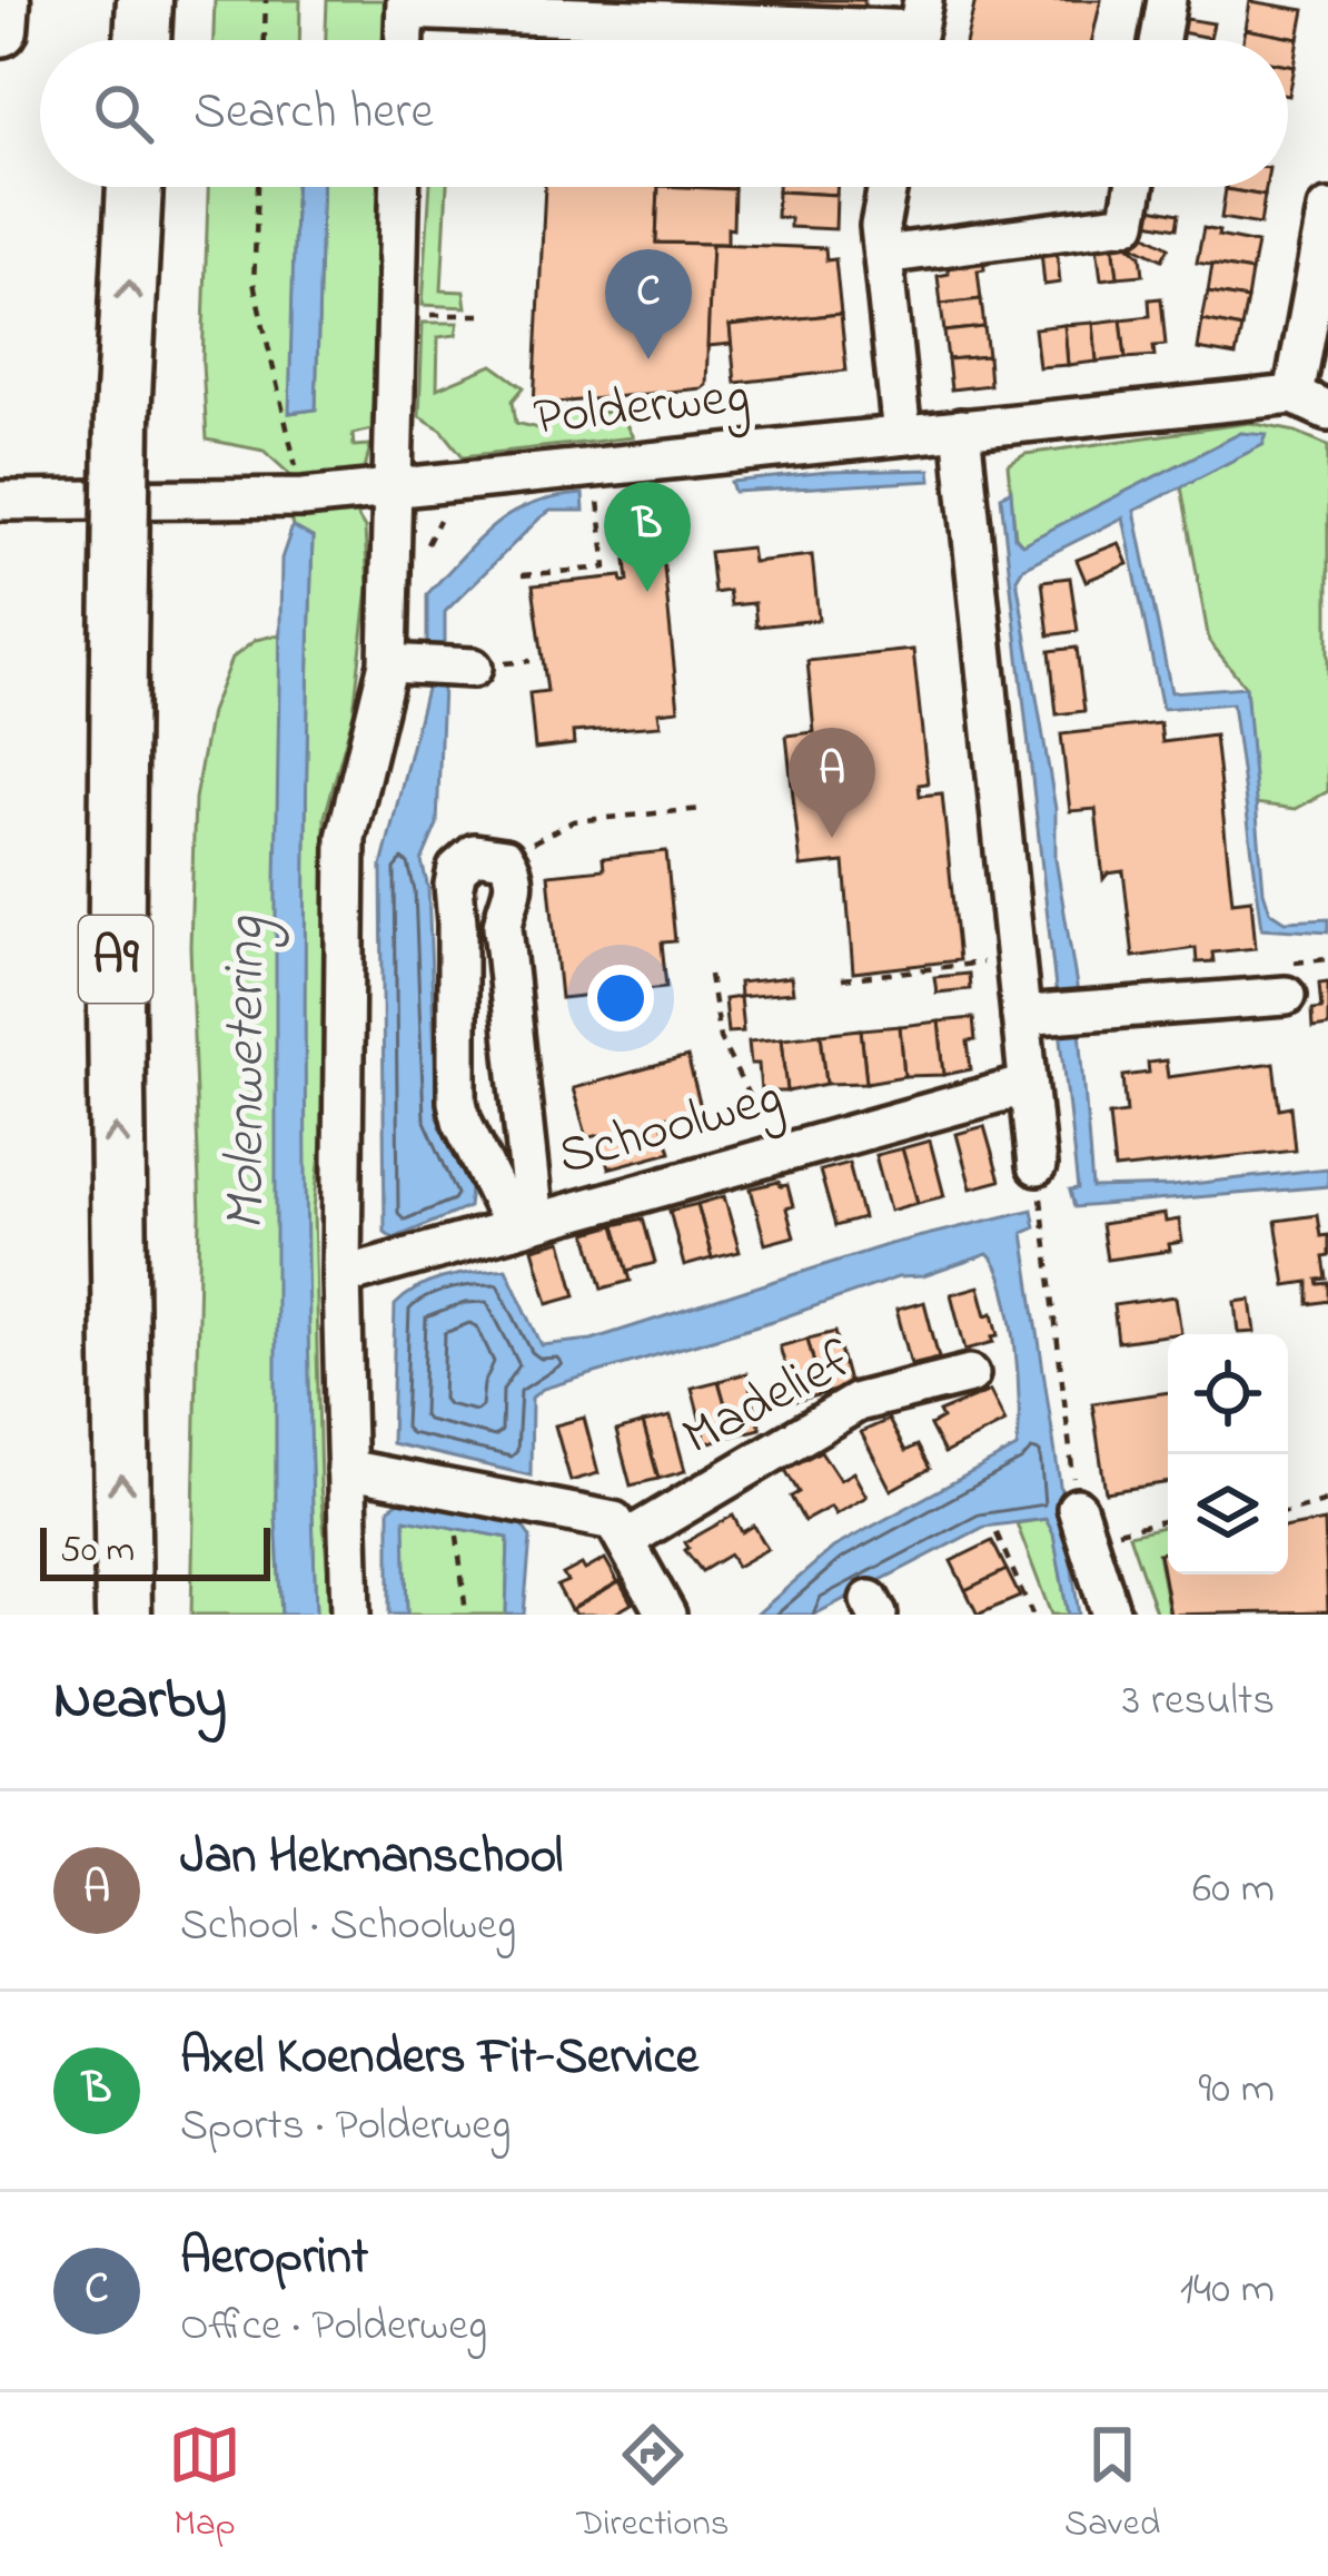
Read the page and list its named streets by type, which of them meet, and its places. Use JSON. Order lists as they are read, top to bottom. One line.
{"streets":{"highway":["A9"],"street":["Polderweg","Schoolweg","Madelief"]},"water":["Molenwetering"],"scale_bar":"50 m","page":{"search":"Search here","pins":["C","B","A"],"scale":"50 m","heading":["Nearby","3 results"],"list":[{"mark":"A","name":"Jan Hekmanschool","note":"School · Schoolweg","value":"60 m"},{"mark":"B","name":"Axel Koenders Fit-Service","note":"Sports · Polderweg","value":"90 m"},{"mark":"C","name":"Aeroprint","note":"Office · Polderweg","value":"140 m"}],"nav":["Map","Directions","Saved"]}}
